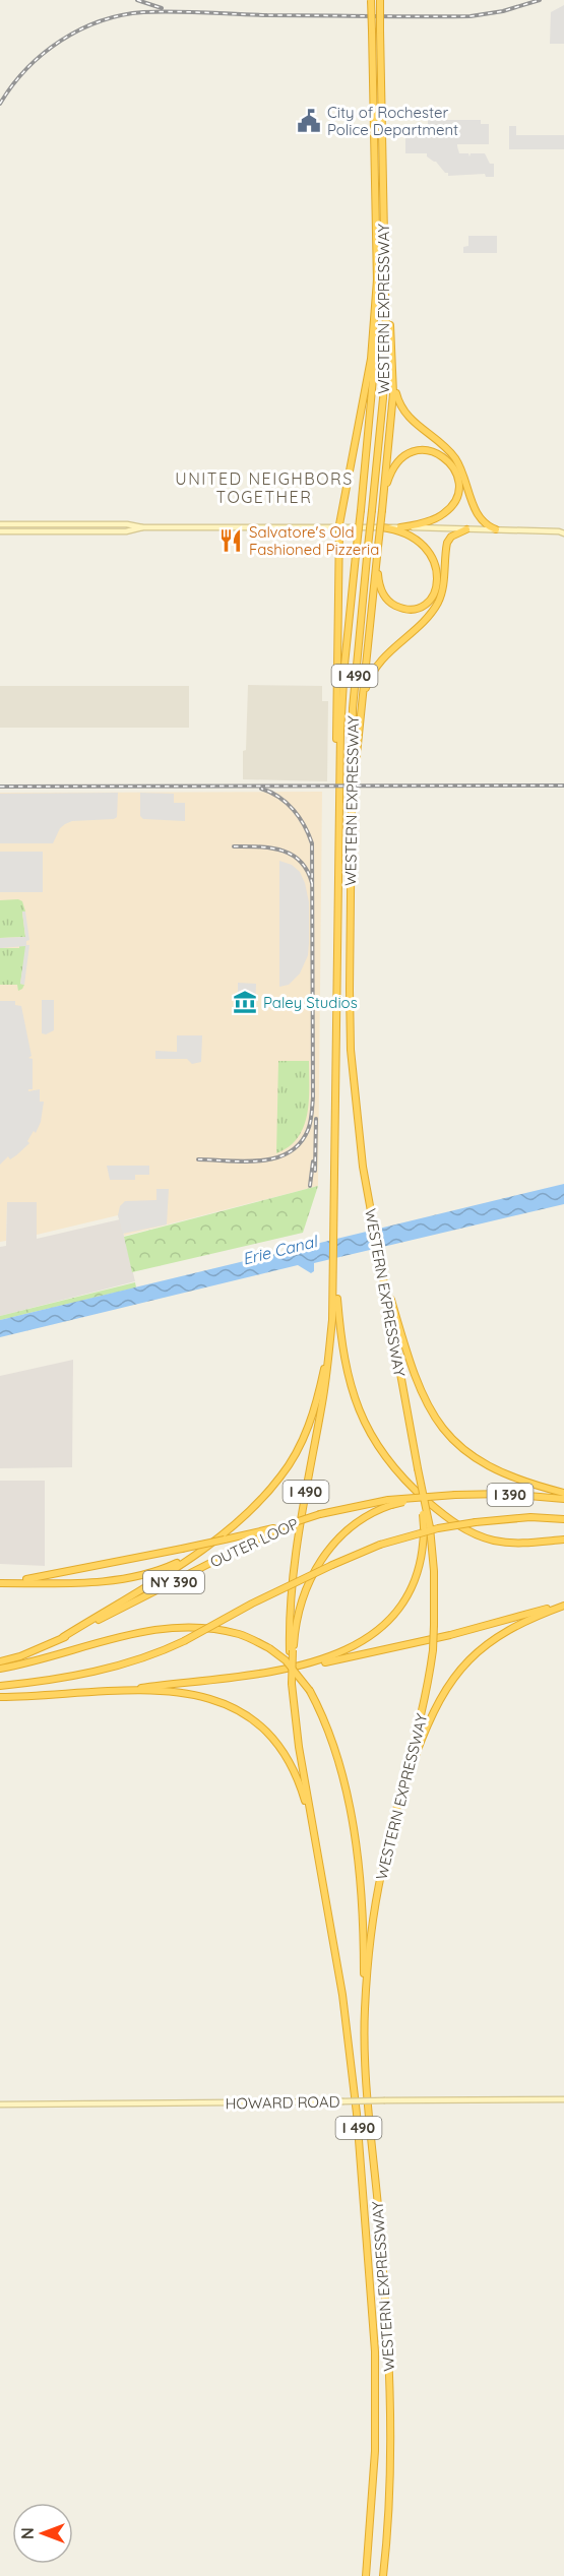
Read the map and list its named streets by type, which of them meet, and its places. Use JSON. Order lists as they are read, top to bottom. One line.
{"streets":{"highway":["WESTERN EXPRESSWAY","I 490","I 390","OUTER LOOP","NY 390"],"main road":["HOWARD ROAD"]},"crossings":[["I 390","OUTER LOOP"]],"districts":["UNITED NEIGHBORS TOGETHER"],"water":["Erie Canal"],"places":{"public building":["City of Rochester Police Department"],"restaurant":["Salvatore's Old Fashioned Pizzeria"],"museum":["Paley Studios"]},"north":"left"}
